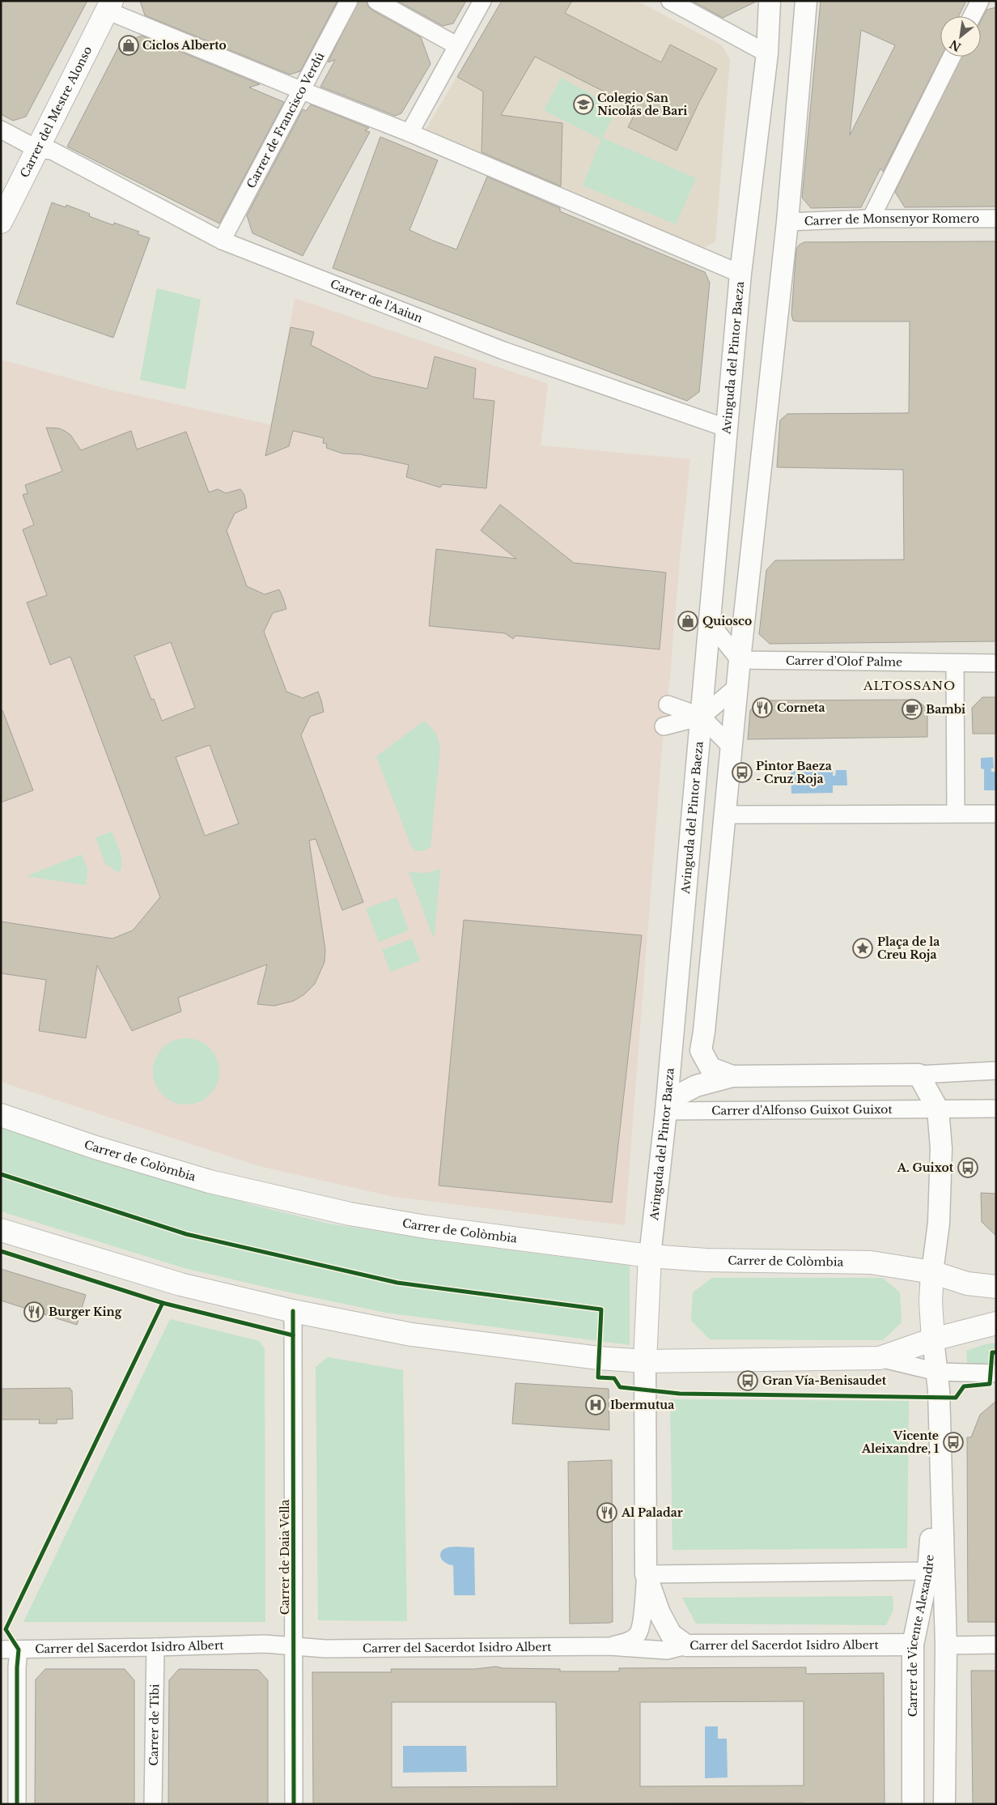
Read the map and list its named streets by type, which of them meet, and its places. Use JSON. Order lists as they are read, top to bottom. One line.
{"streets":{"main road":["Carrer del Mestre Alonso","Avinguda del Pintor Baeza","Carrer de Colòmbia"],"street":["Carrer de Francisco Verdú","Carrer de Monsenyor Romero","Carrer de l'Aaiun","Carrer d'Olof Palme","Carrer d'Alfonso Guixot Guixot","Carrer de Daia Vella","Carrer de Vicente Alexandre","Carrer del Sacerdot Isidro Albert","Carrer de Tibi"]},"crossings":[["Carrer del Mestre Alonso","Carrer de l'Aaiun"],["Carrer de Francisco Verdú","Carrer de l'Aaiun"],["Carrer de l'Aaiun","Avinguda del Pintor Baeza"],["Avinguda del Pintor Baeza","Carrer d'Alfonso Guixot Guixot"],["Avinguda del Pintor Baeza","Carrer de Colòmbia"],["Avinguda del Pintor Baeza","Carrer del Sacerdot Isidro Albert"],["Carrer de Daia Vella","Carrer del Sacerdot Isidro Albert"],["Carrer de Vicente Alexandre","Carrer del Sacerdot Isidro Albert"],["Carrer del Sacerdot Isidro Albert","Carrer de Tibi"]],"districts":["ALTOSSANO"],"places":{"shop":["Ciclos Alberto","Quiosco"],"school or university":["Colegio San Nicolás de Bari"],"restaurant":["Corneta","Burger King","Al Paladar"],"cafe":["Bambi"],"bus stop":["Pintor Baeza - Cruz Roja","A. Guixot","Gran Vía-Benisaudet","Vicente Aleixandre, 1"],"place":["Plaça de la Creu Roja"],"hospital":["Ibermutua"]},"north":"bottom left"}
